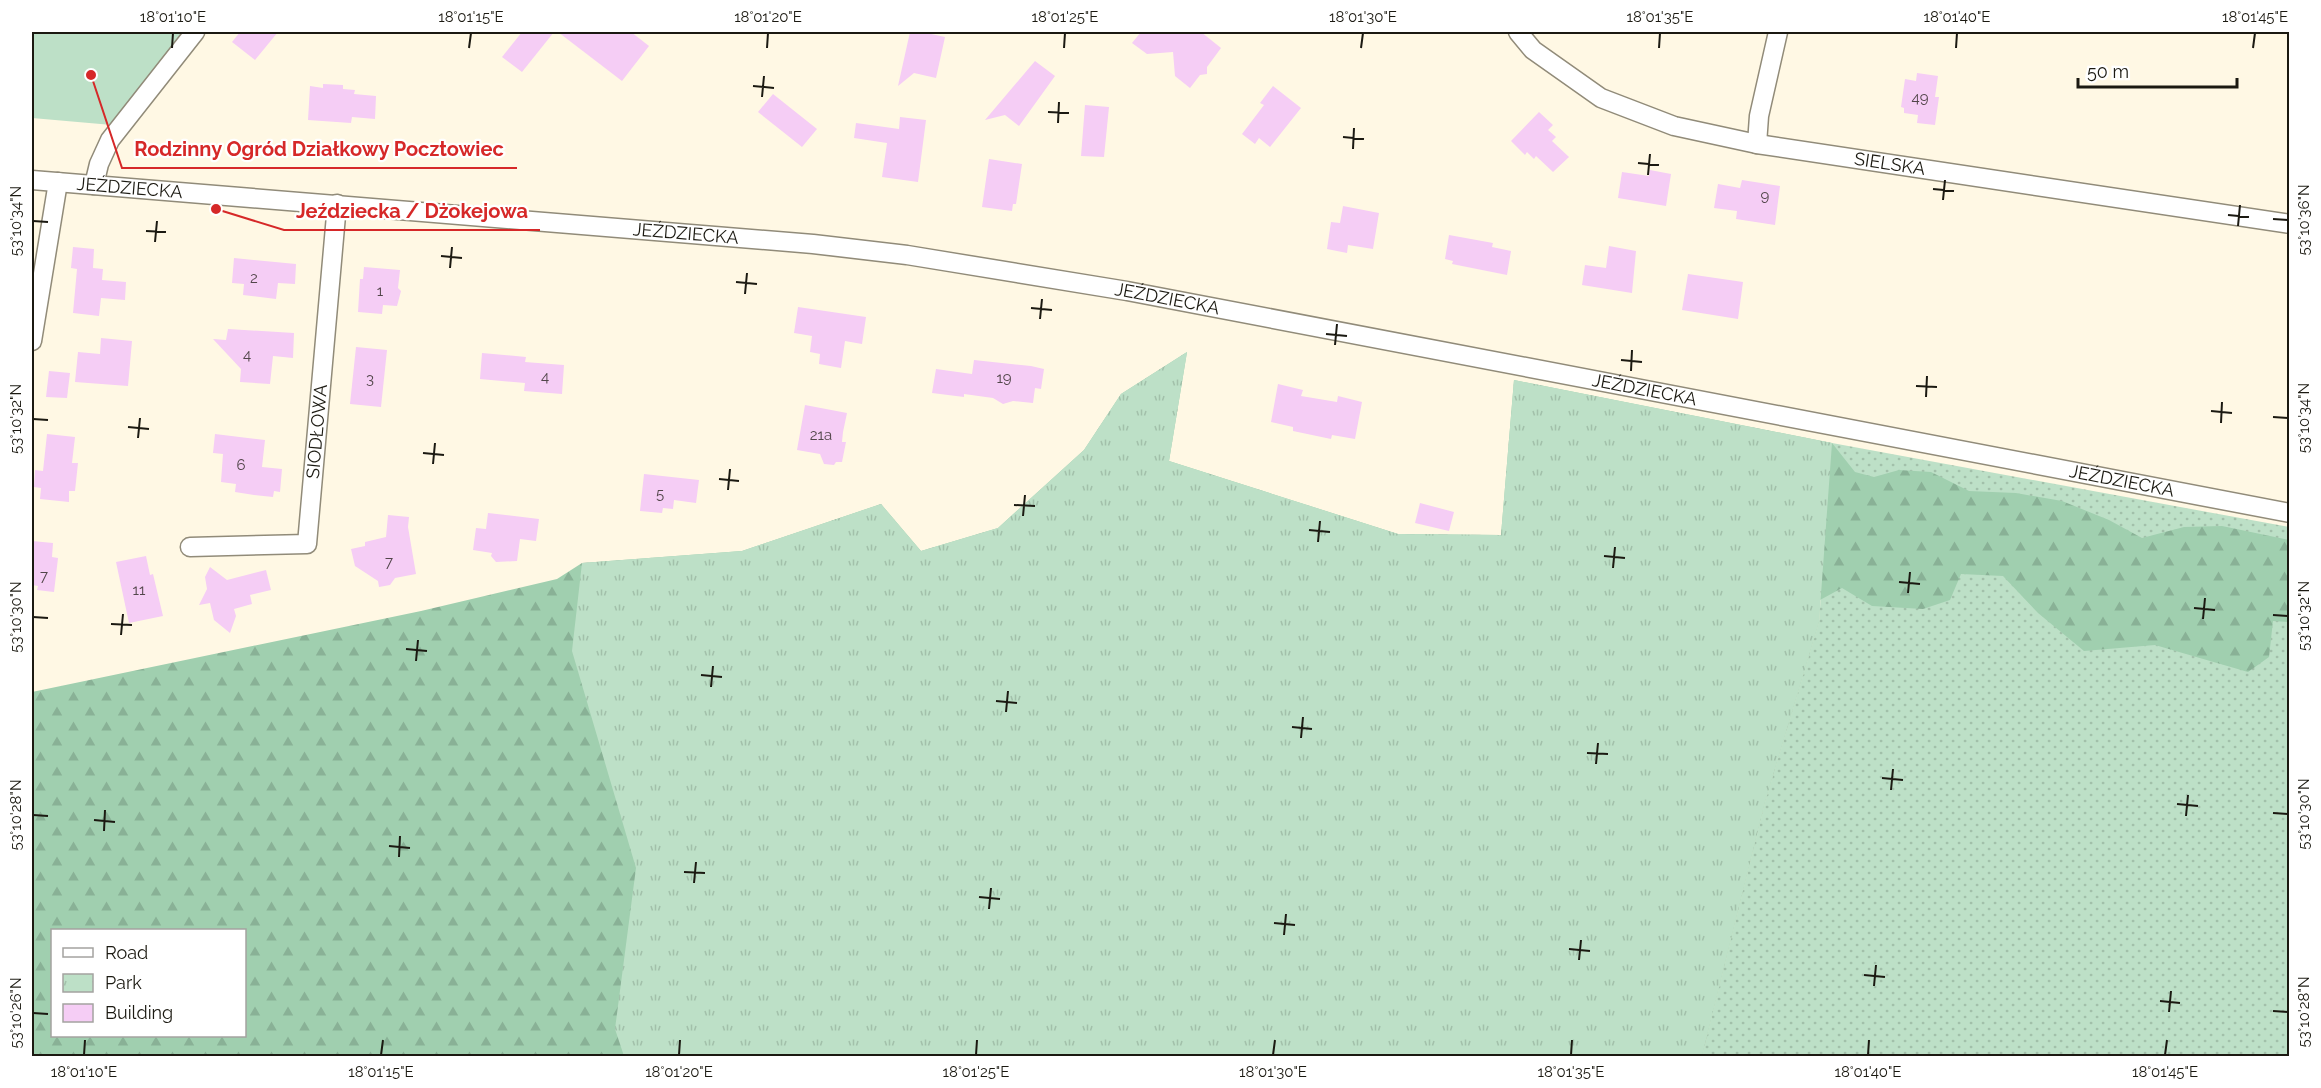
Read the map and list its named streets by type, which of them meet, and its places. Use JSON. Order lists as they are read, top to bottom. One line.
{"streets":{"street":["SIELSKA","JEŹDZIECKA","SIODŁOWA"]},"crossings":[["JEŹDZIECKA","SIODŁOWA"]],"places":["Rodzinny Ogród Działkowy Pocztowiec","Jeździecka / Dżokejowa"],"house_numbers":["49","9","2","1","4","4","19","3","21a","6","5","7","7","11"],"legend":["Road","Park","Building"],"scale_bar":"50 m","coordinates":["18°01'10\"E","18°01'15\"E","18°01'20\"E","18°01'25\"E","18°01'30\"E","18°01'35\"E","18°01'40\"E","18°01'45\"E","53°10'36\"N","53°10'34\"N","53°10'32\"N","53°10'30\"N","53°10'28\"N","53°10'26\"N"]}
